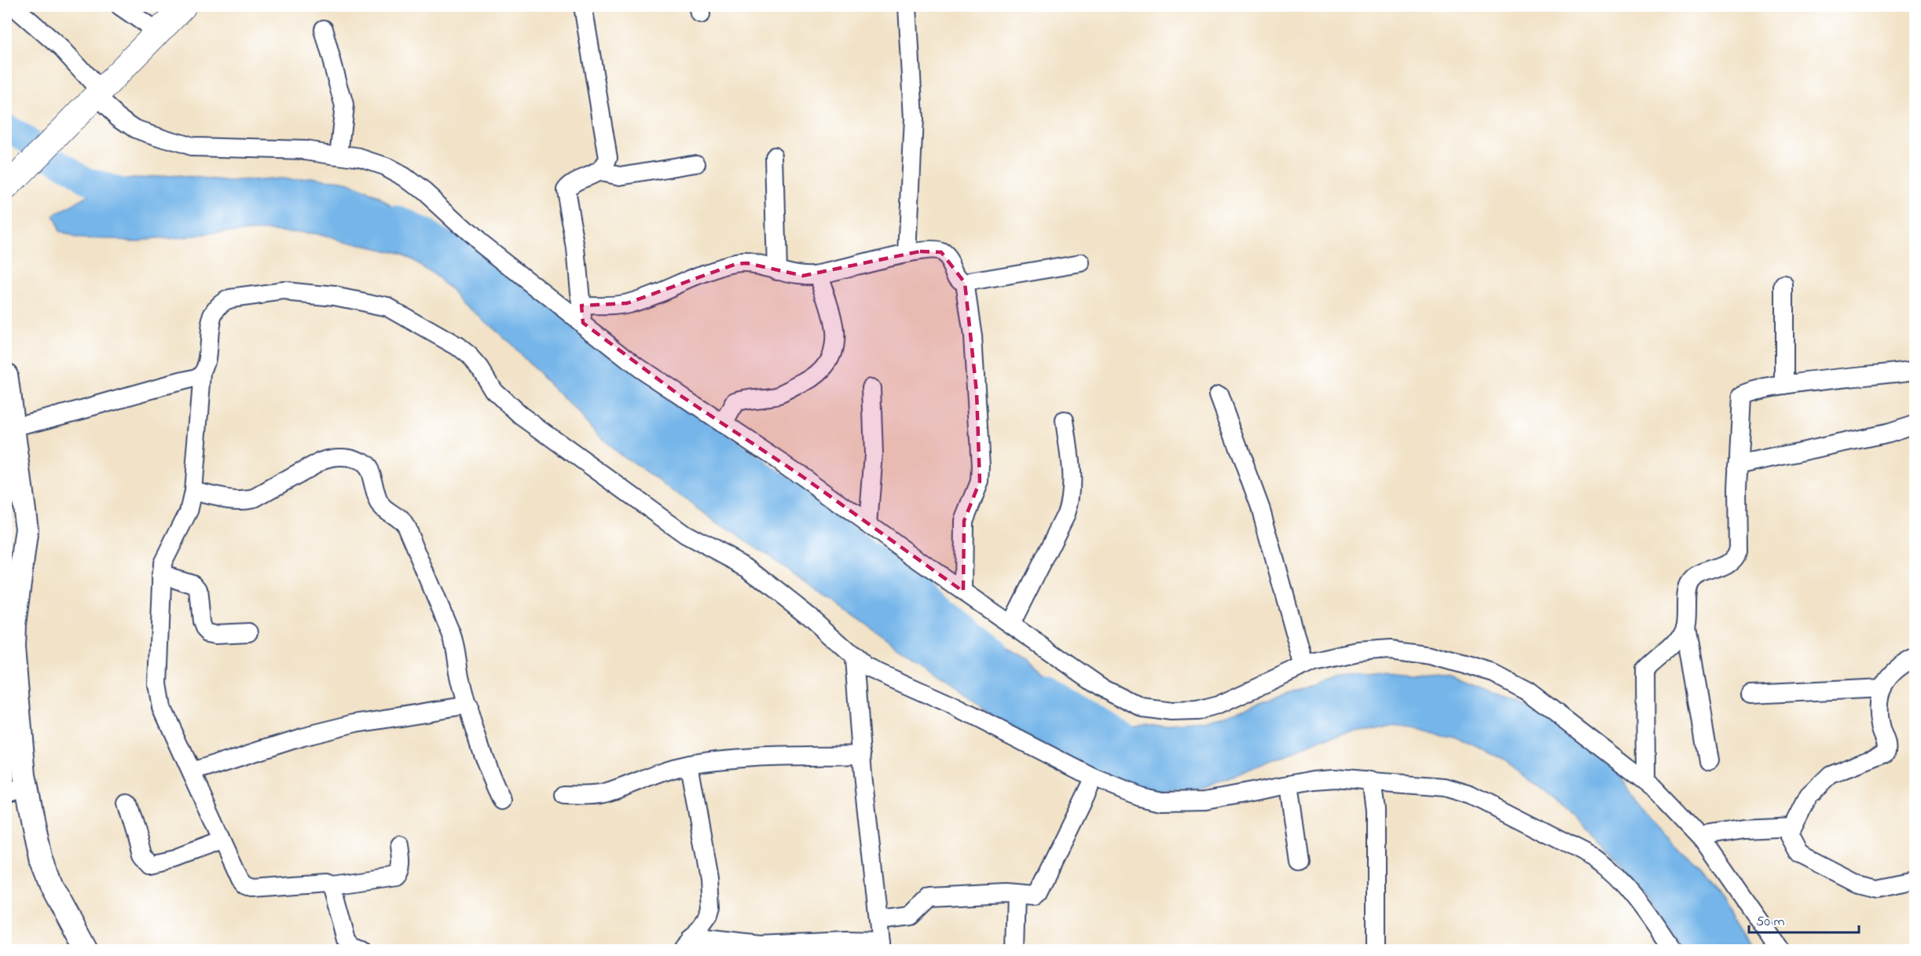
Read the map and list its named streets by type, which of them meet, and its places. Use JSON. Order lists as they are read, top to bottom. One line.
{"scale_bar":"50 m"}
